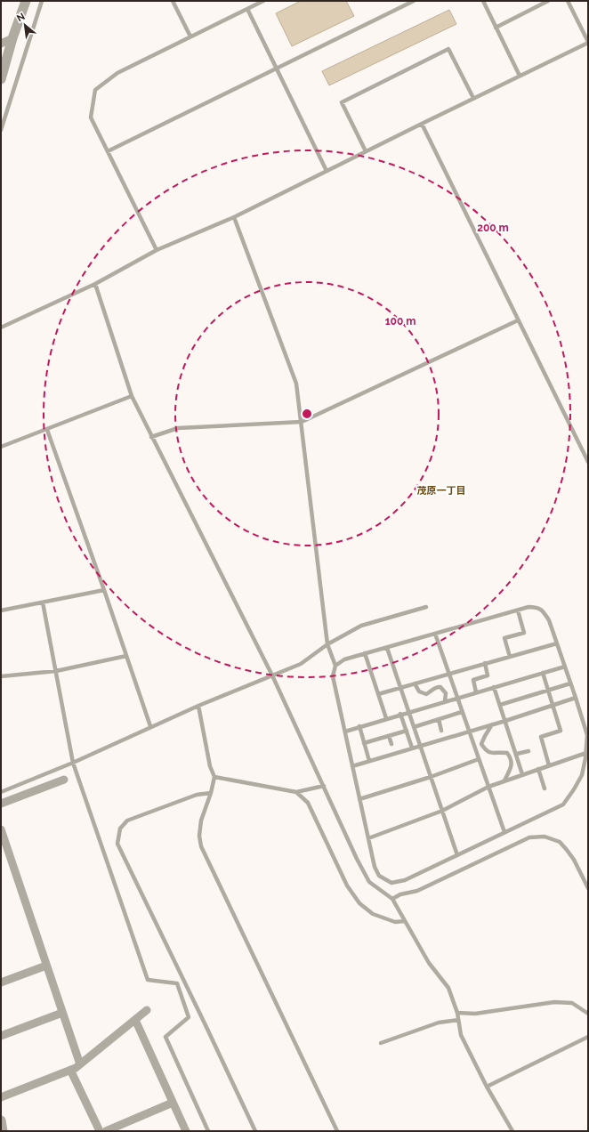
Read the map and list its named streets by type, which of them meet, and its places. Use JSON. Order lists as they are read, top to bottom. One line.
{"districts":["茂原一丁目"],"north":"top left","rings":["200 m","100 m"]}
